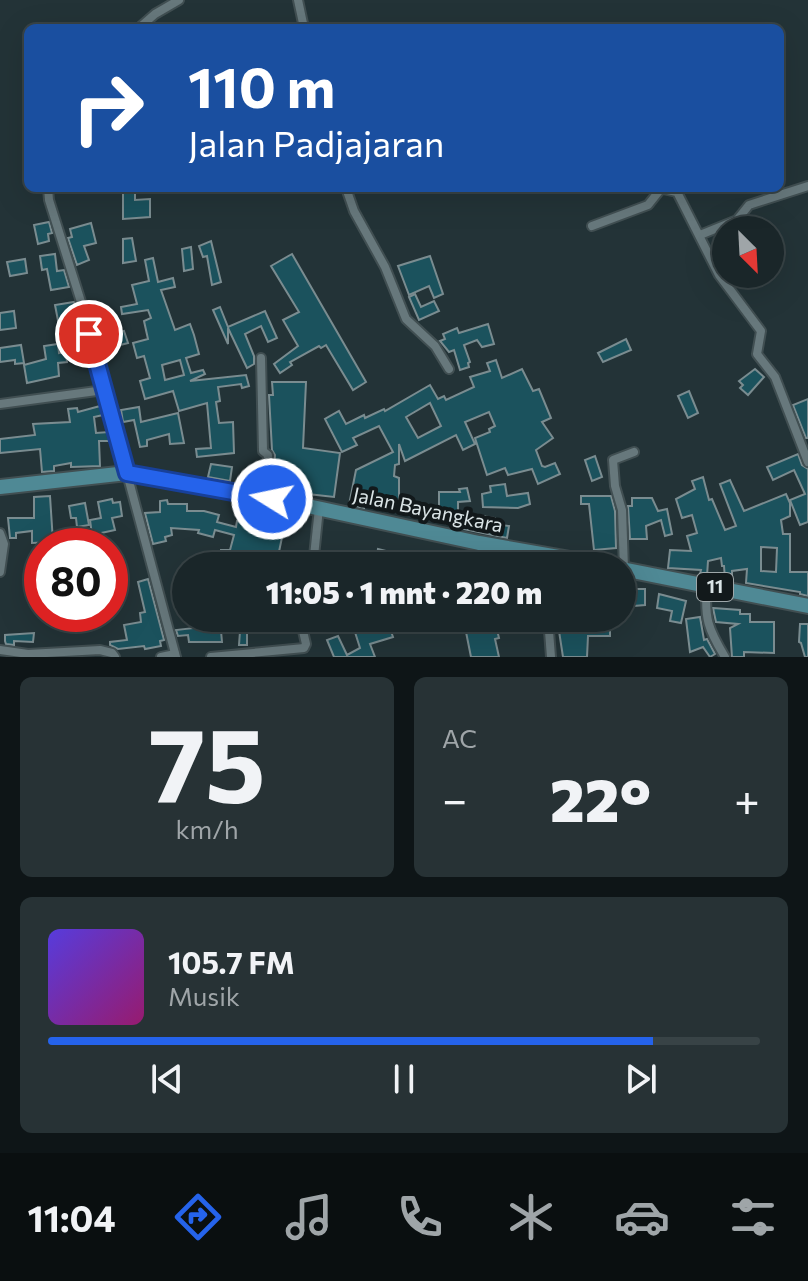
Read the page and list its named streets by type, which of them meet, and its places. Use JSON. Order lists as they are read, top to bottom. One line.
{"streets":{"highway":["Jalan Bayangkara","11"]},"north":"bottom right","page":{"turn":["110 m","Jalan Padjajaran"],"limit":"80","trip":"11:05 · 1 mnt · 220 m","tile":[["75","km/h"],"AC"],"heat":["−","22°","+"],"song":["105.7 FM","Musik"],"tabs":"11:04"}}
